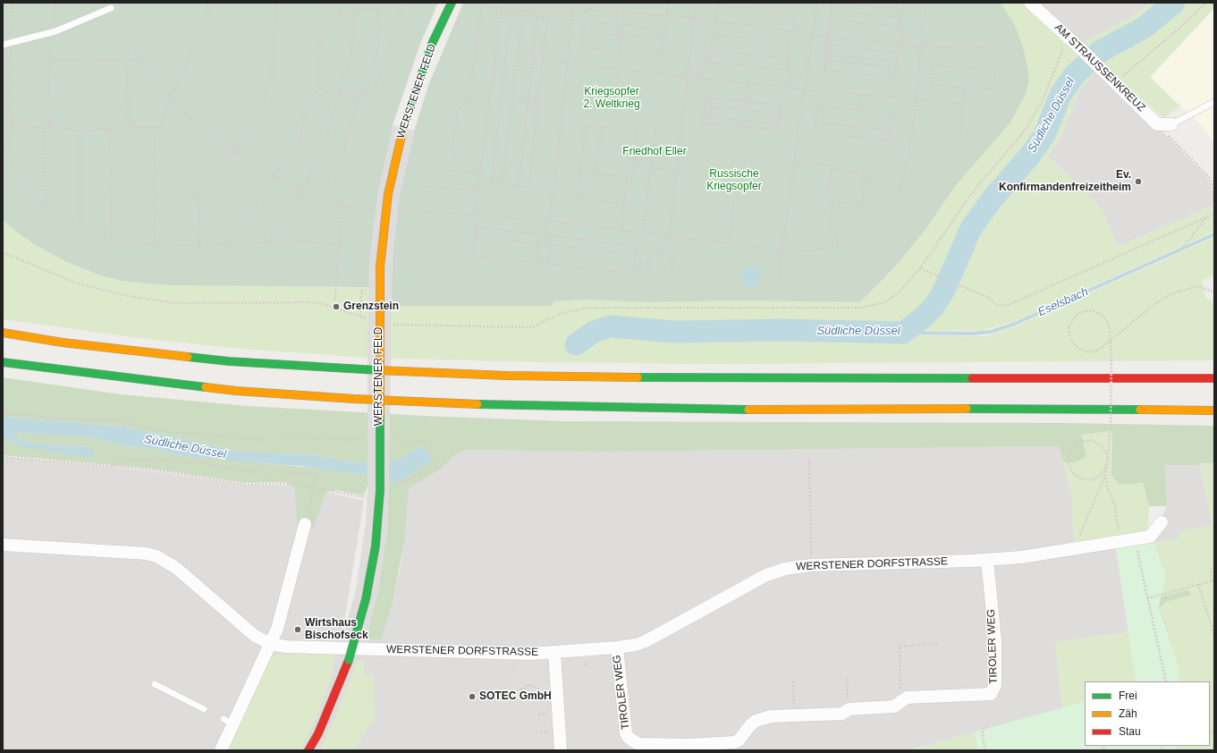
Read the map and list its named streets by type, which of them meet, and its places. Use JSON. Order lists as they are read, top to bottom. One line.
{"streets":{"main road":["WERSTENER FELD"],"street":["AM STRAUSSENKREUZ","WERSTENER DORFSTRASSE","TIROLER WEG"]},"crossings":[["WERSTENER DORFSTRASSE","TIROLER WEG"]],"water":["Südliche Düssel","Eselsbach"],"parks":["Kriegsopfer 2. Weltkrieg","Friedhof Eller","Russische Kriegsopfer"],"places":["Ev. Konfirmandenfreizeitheim","Grenzstein","Wirtshaus Bischofseck","SOTEC GmbH"],"legend":["Frei","Zäh","Stau"]}
